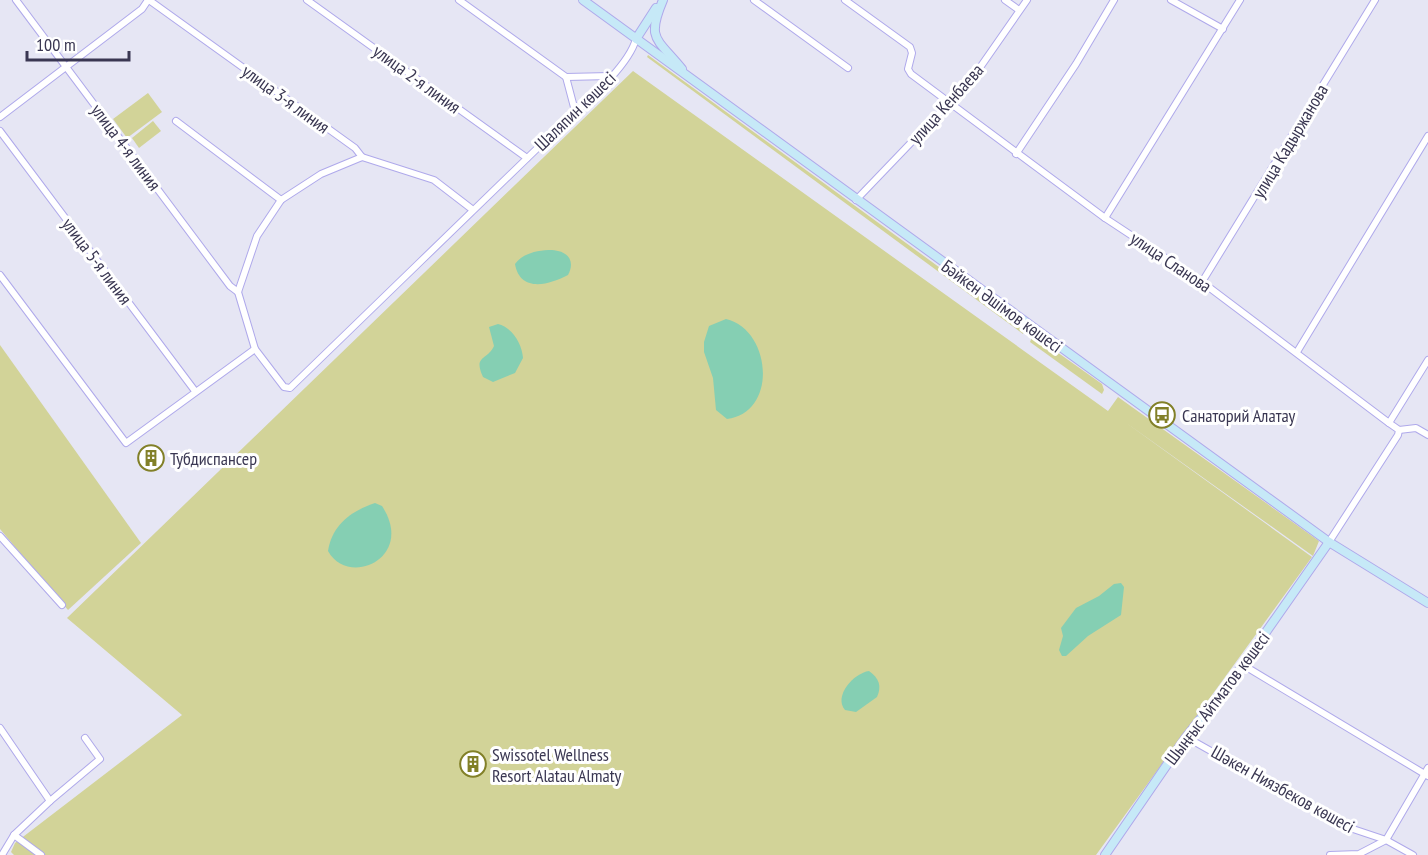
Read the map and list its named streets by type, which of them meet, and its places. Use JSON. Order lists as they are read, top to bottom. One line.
{"streets":{"main road":["Шаляпин көшесі","Бәйкен Әшімов көшесі","Шыңғыс Айтматов көшесі"],"street":["улица 2-я линия","улица 3-я линия","улица Кенбаева","улица Кадыржанова","улица 4-я линия","улица 5-я линия","улица Сланова","Шәкен Ниязбеков көшесі"]},"crossings":[["улица 2-я линия","Шаляпин көшесі"],["улица Кенбаева","улица Сланова"],["улица Кенбаева","Бәйкен Әшімов көшесі"],["Шаляпин көшесі","Бәйкен Әшімов көшесі"],["улица Кадыржанова","улица Сланова"],["Бәйкен Әшімов көшесі","Шыңғыс Айтматов көшесі"],["Шыңғыс Айтматов көшесі","Шәкен Ниязбеков көшесі"]],"places":{"bus stop":["Санаторий Алатау"],"building":["Тубдиспансер","Swissotel Wellness Resort Alatau Almaty"]},"scale_bar":"100 m"}
